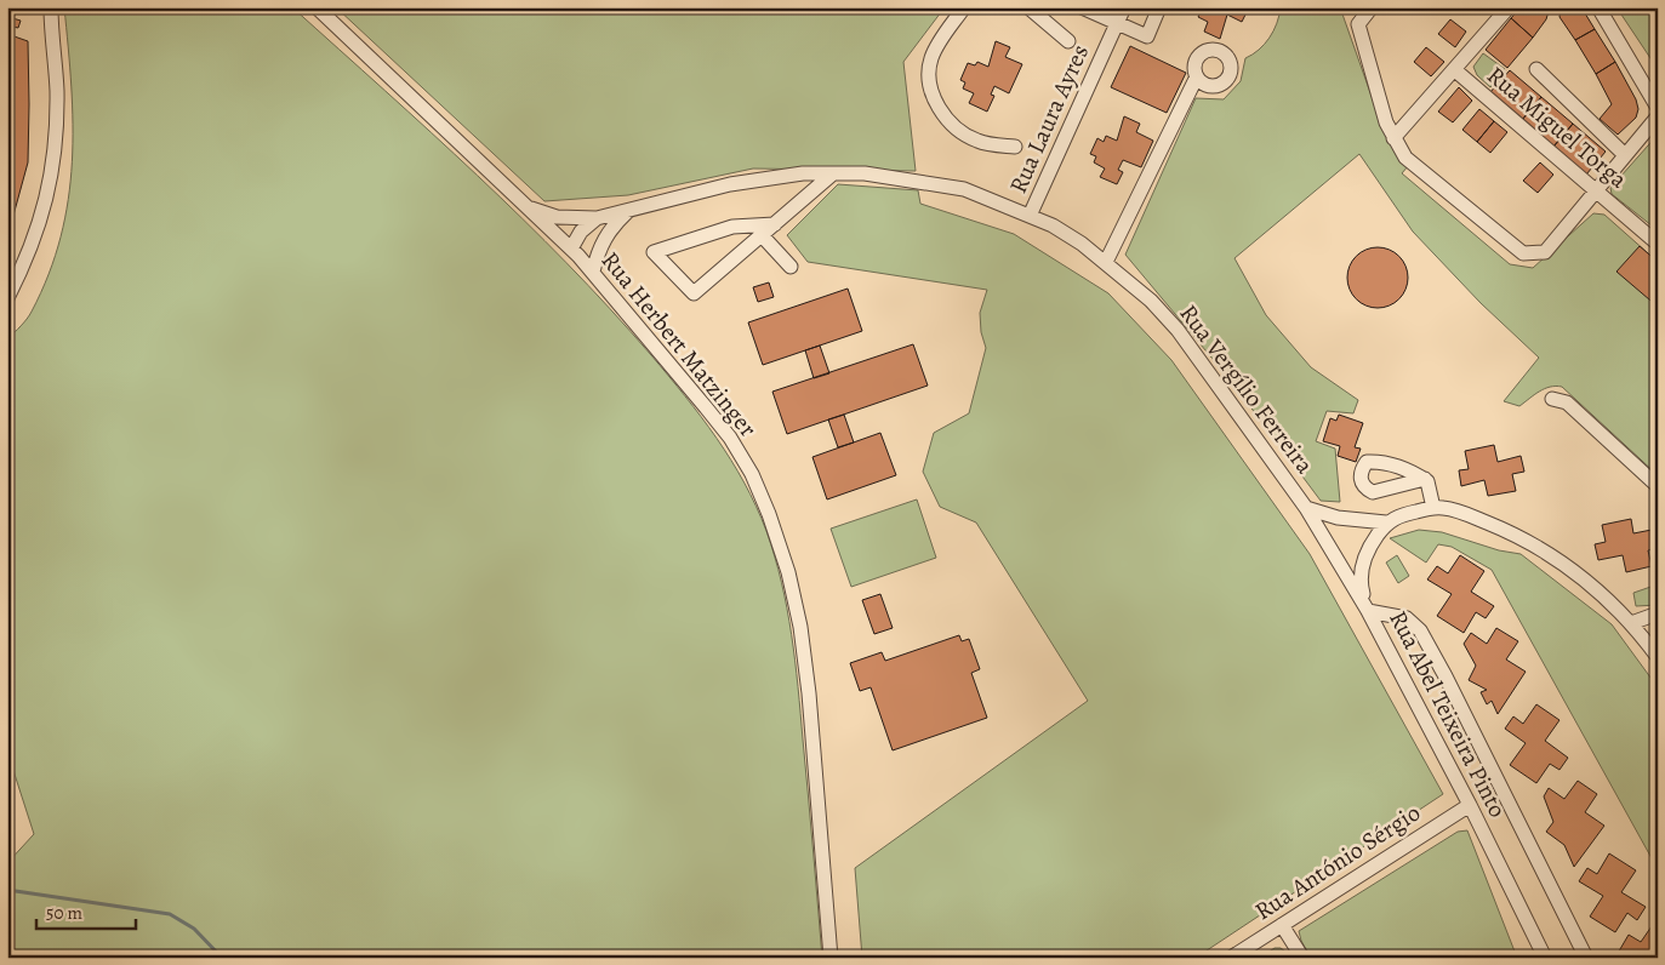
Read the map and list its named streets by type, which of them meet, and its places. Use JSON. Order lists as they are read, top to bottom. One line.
{"streets":{"street":["Rua Laura Ayres","Rua Miguel Torga","Rua Herbert Matzinger","Rua Vergílio Ferreira","Rua Abel Teixeira Pinto","Rua António Sérgio"]},"crossings":[["Rua Laura Ayres","Rua Vergílio Ferreira"],["Rua Herbert Matzinger","Rua Vergílio Ferreira"],["Rua Vergílio Ferreira","Rua Abel Teixeira Pinto"],["Rua Abel Teixeira Pinto","Rua António Sérgio"]],"scale_bar":"50 m"}
